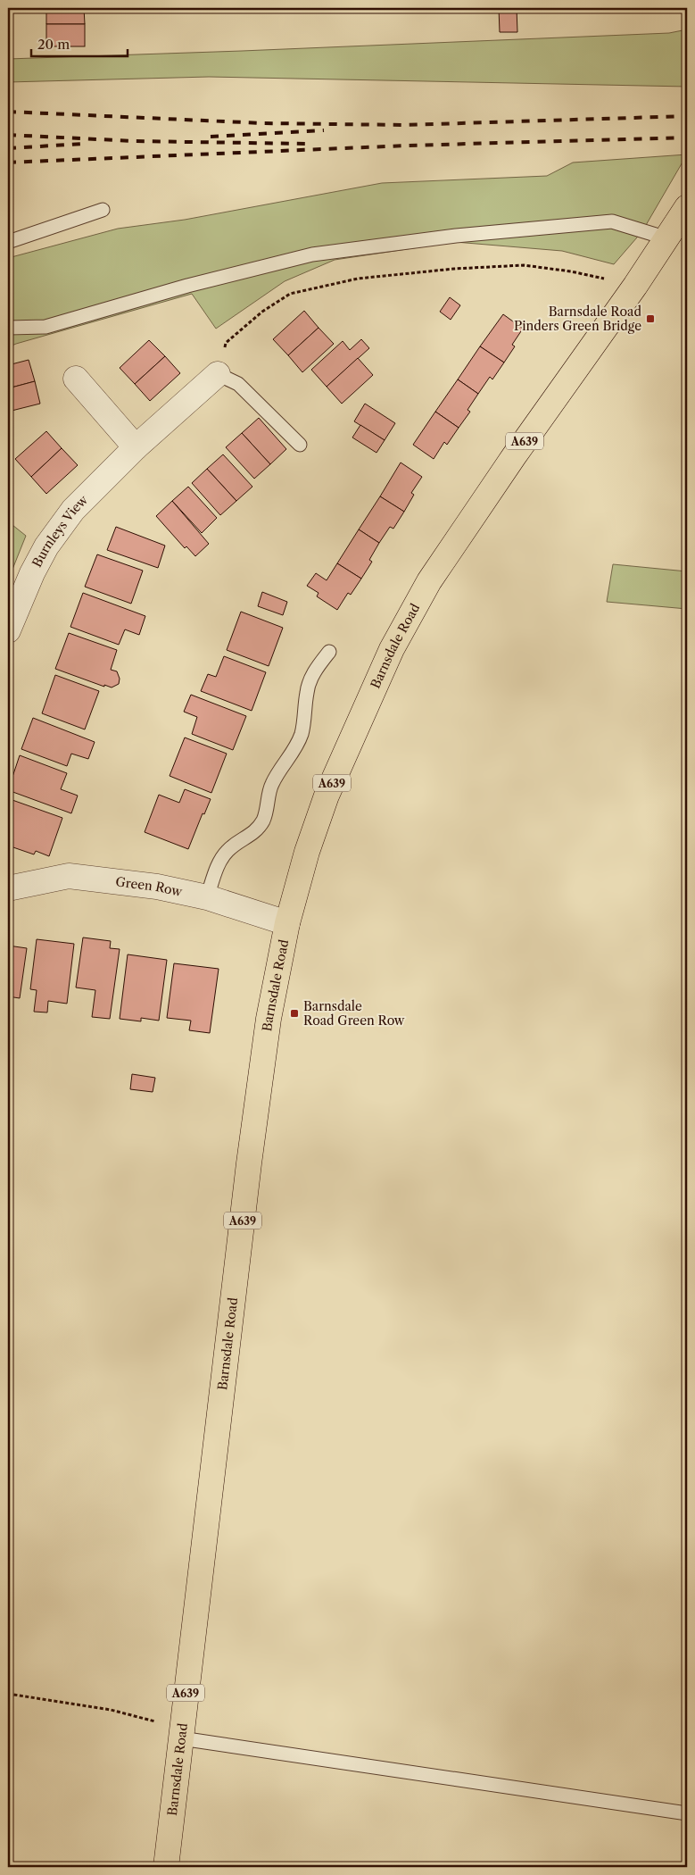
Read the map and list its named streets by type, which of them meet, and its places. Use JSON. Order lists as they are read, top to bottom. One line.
{"streets":{"main road":["A639","Barnsdale Road"],"street":["Burnleys View","Green Row"]},"crossings":[["Barnsdale Road","Green Row"]],"places":{"transit":["Barnsdale Road Pinders Green Bridge","Barnsdale Road Green Row"]},"scale_bar":"20 m"}
